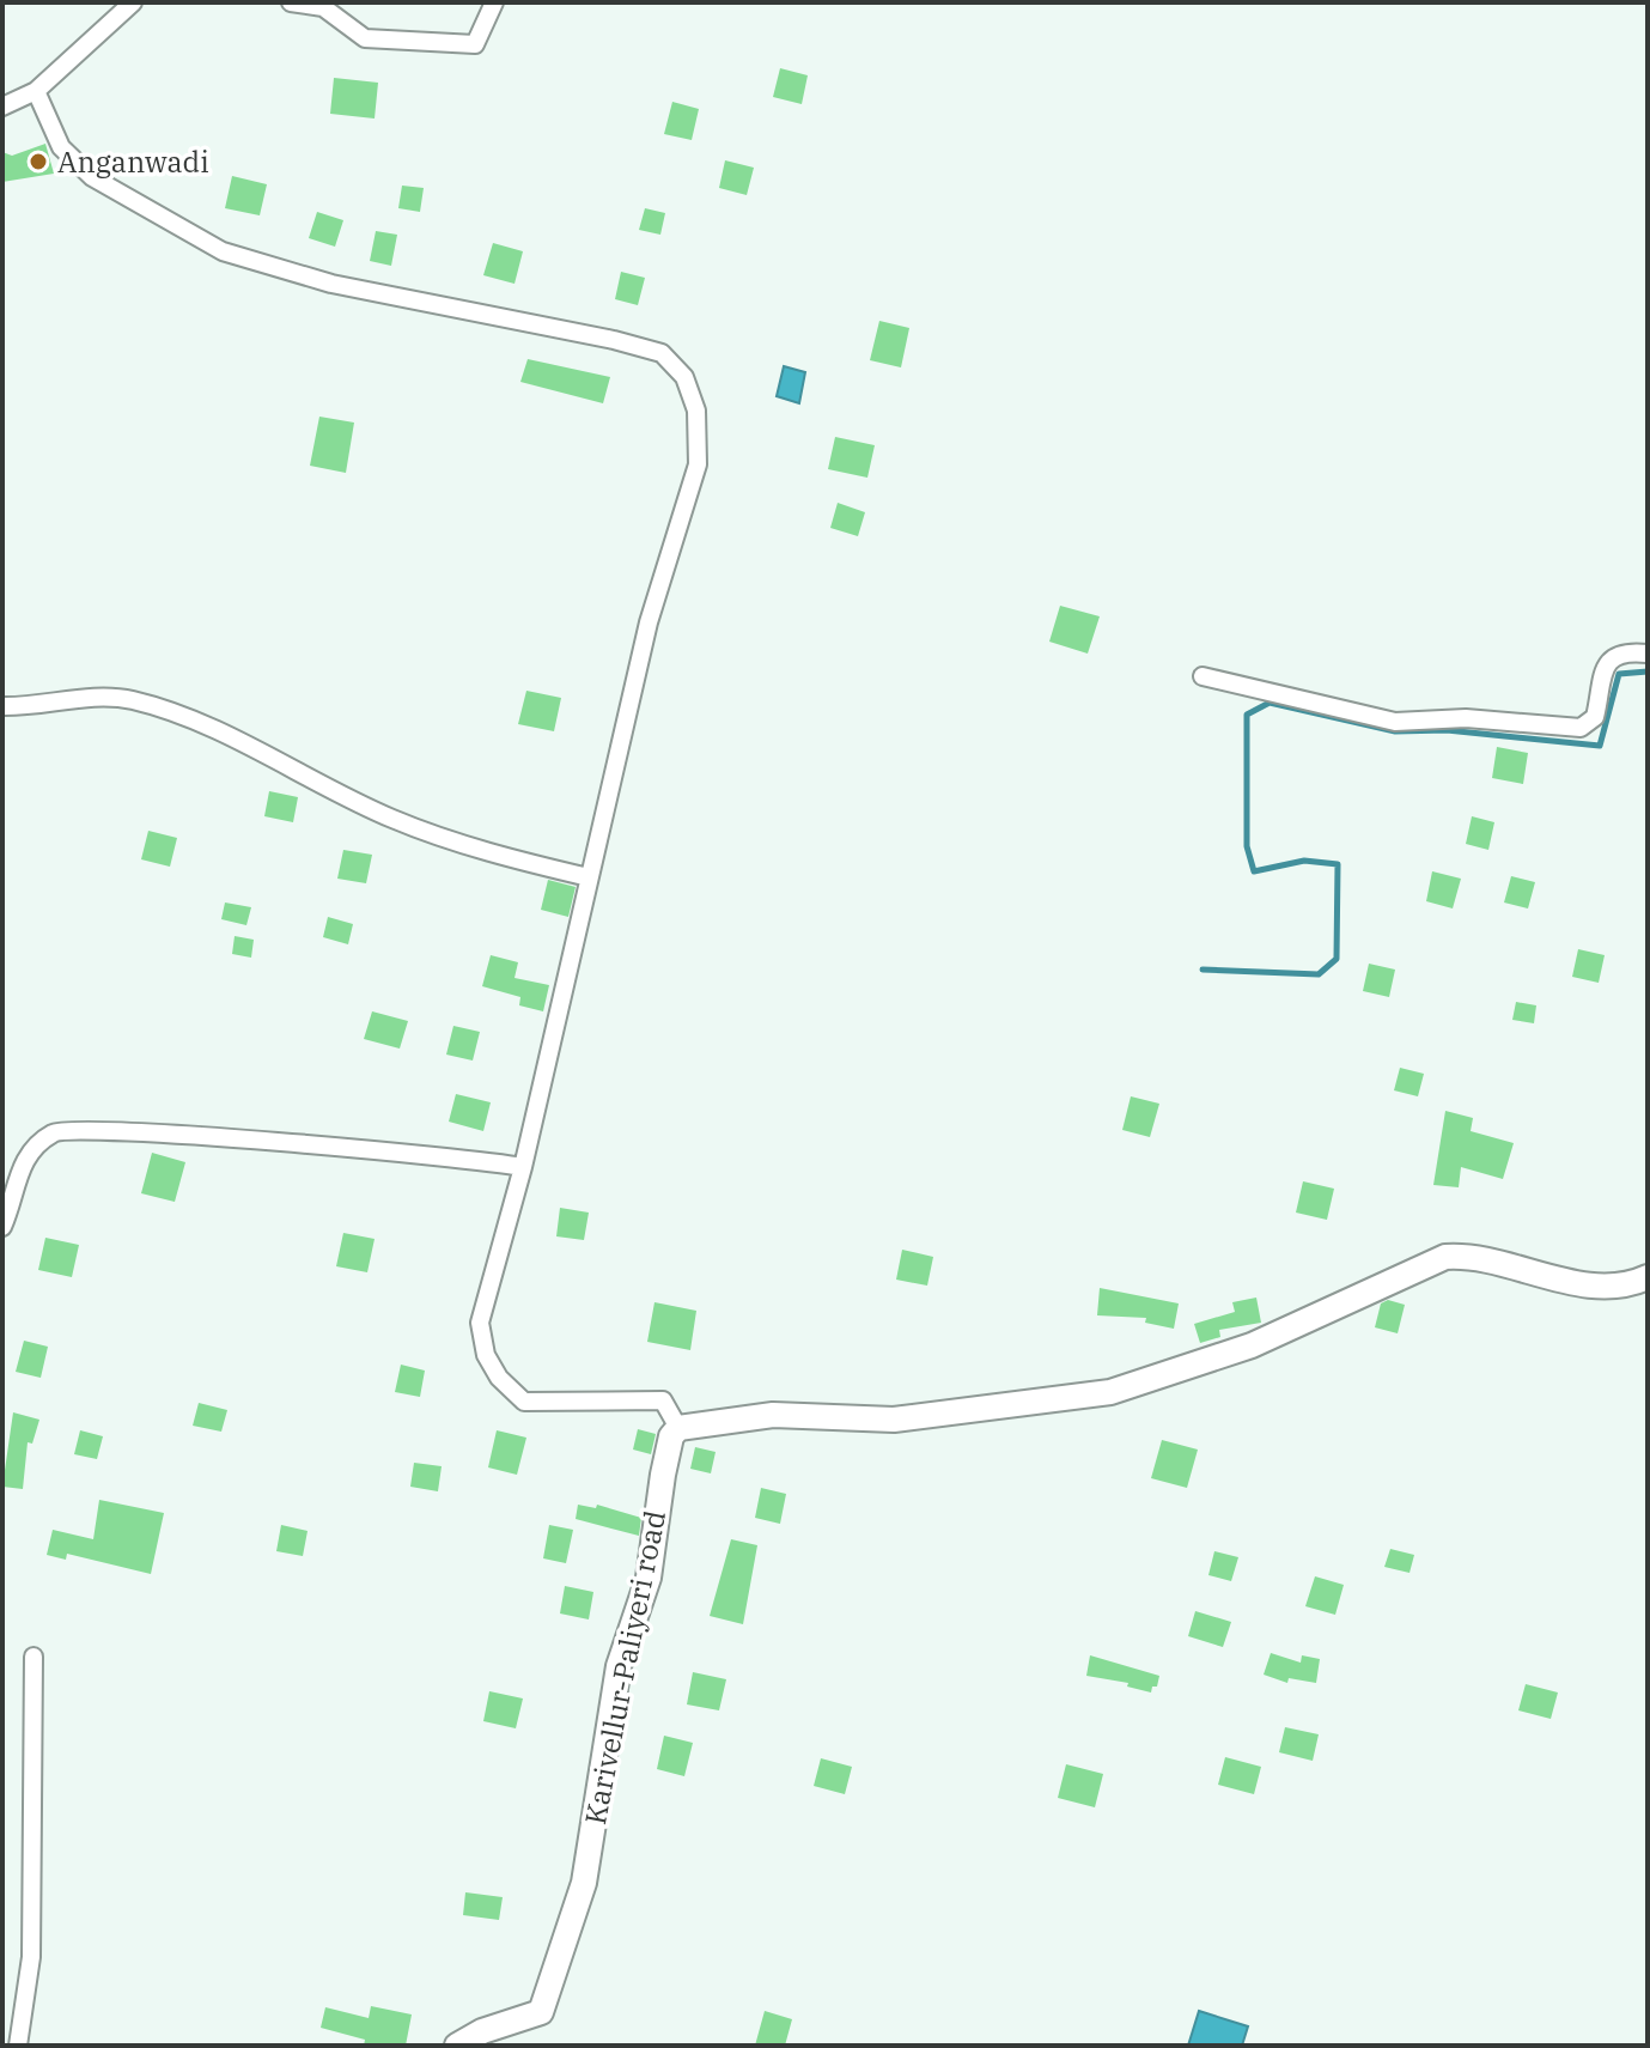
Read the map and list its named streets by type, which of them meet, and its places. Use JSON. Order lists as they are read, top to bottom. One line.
{"streets":{"main road":["Karivellur-Paliyeri road"]},"places":["Anganwadi"]}
